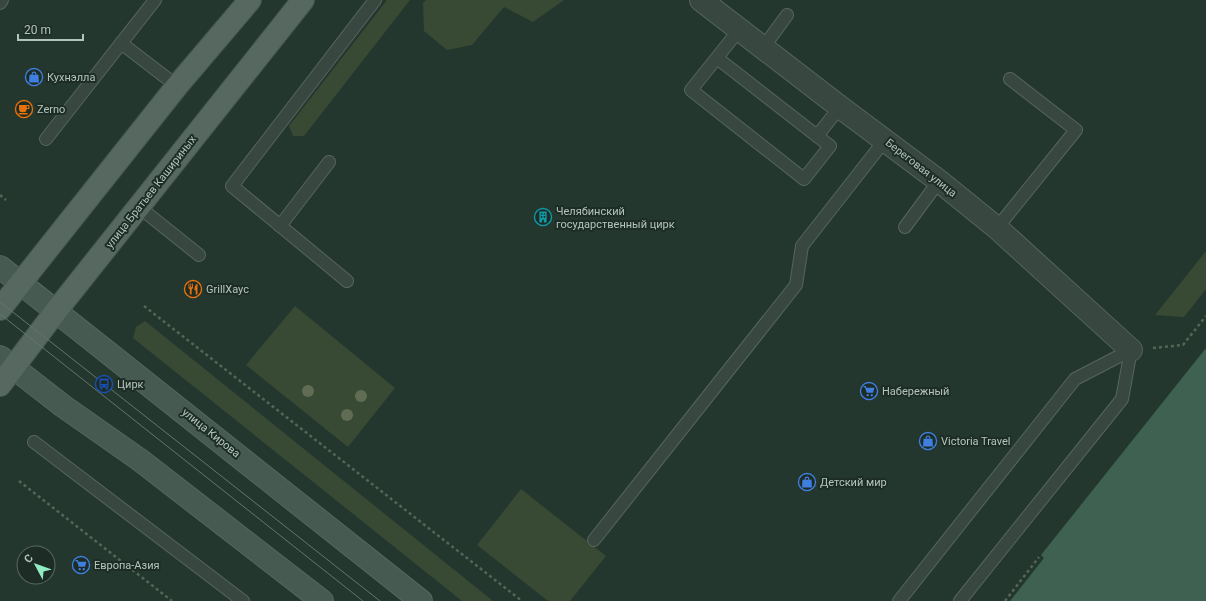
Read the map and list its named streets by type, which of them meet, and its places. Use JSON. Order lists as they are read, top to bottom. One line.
{"streets":{"main road":["улица Братьев Кашириных","улица Кирова"],"street":["Береговая улица"]},"crossings":[["улица Братьев Кашириных","улица Кирова"]],"places":{"shop":["Кухнэлла","Victoria Travel","Детский мир"],"cafe":["Zerno"],"building":["Челябинский государственный цирк"],"restaurant":["GrillXayc"],"bus stop":["Цирк"],"supermarket":["Набережный","Европа-Азия"]},"scale_bar":"20 m","north":"top left"}
